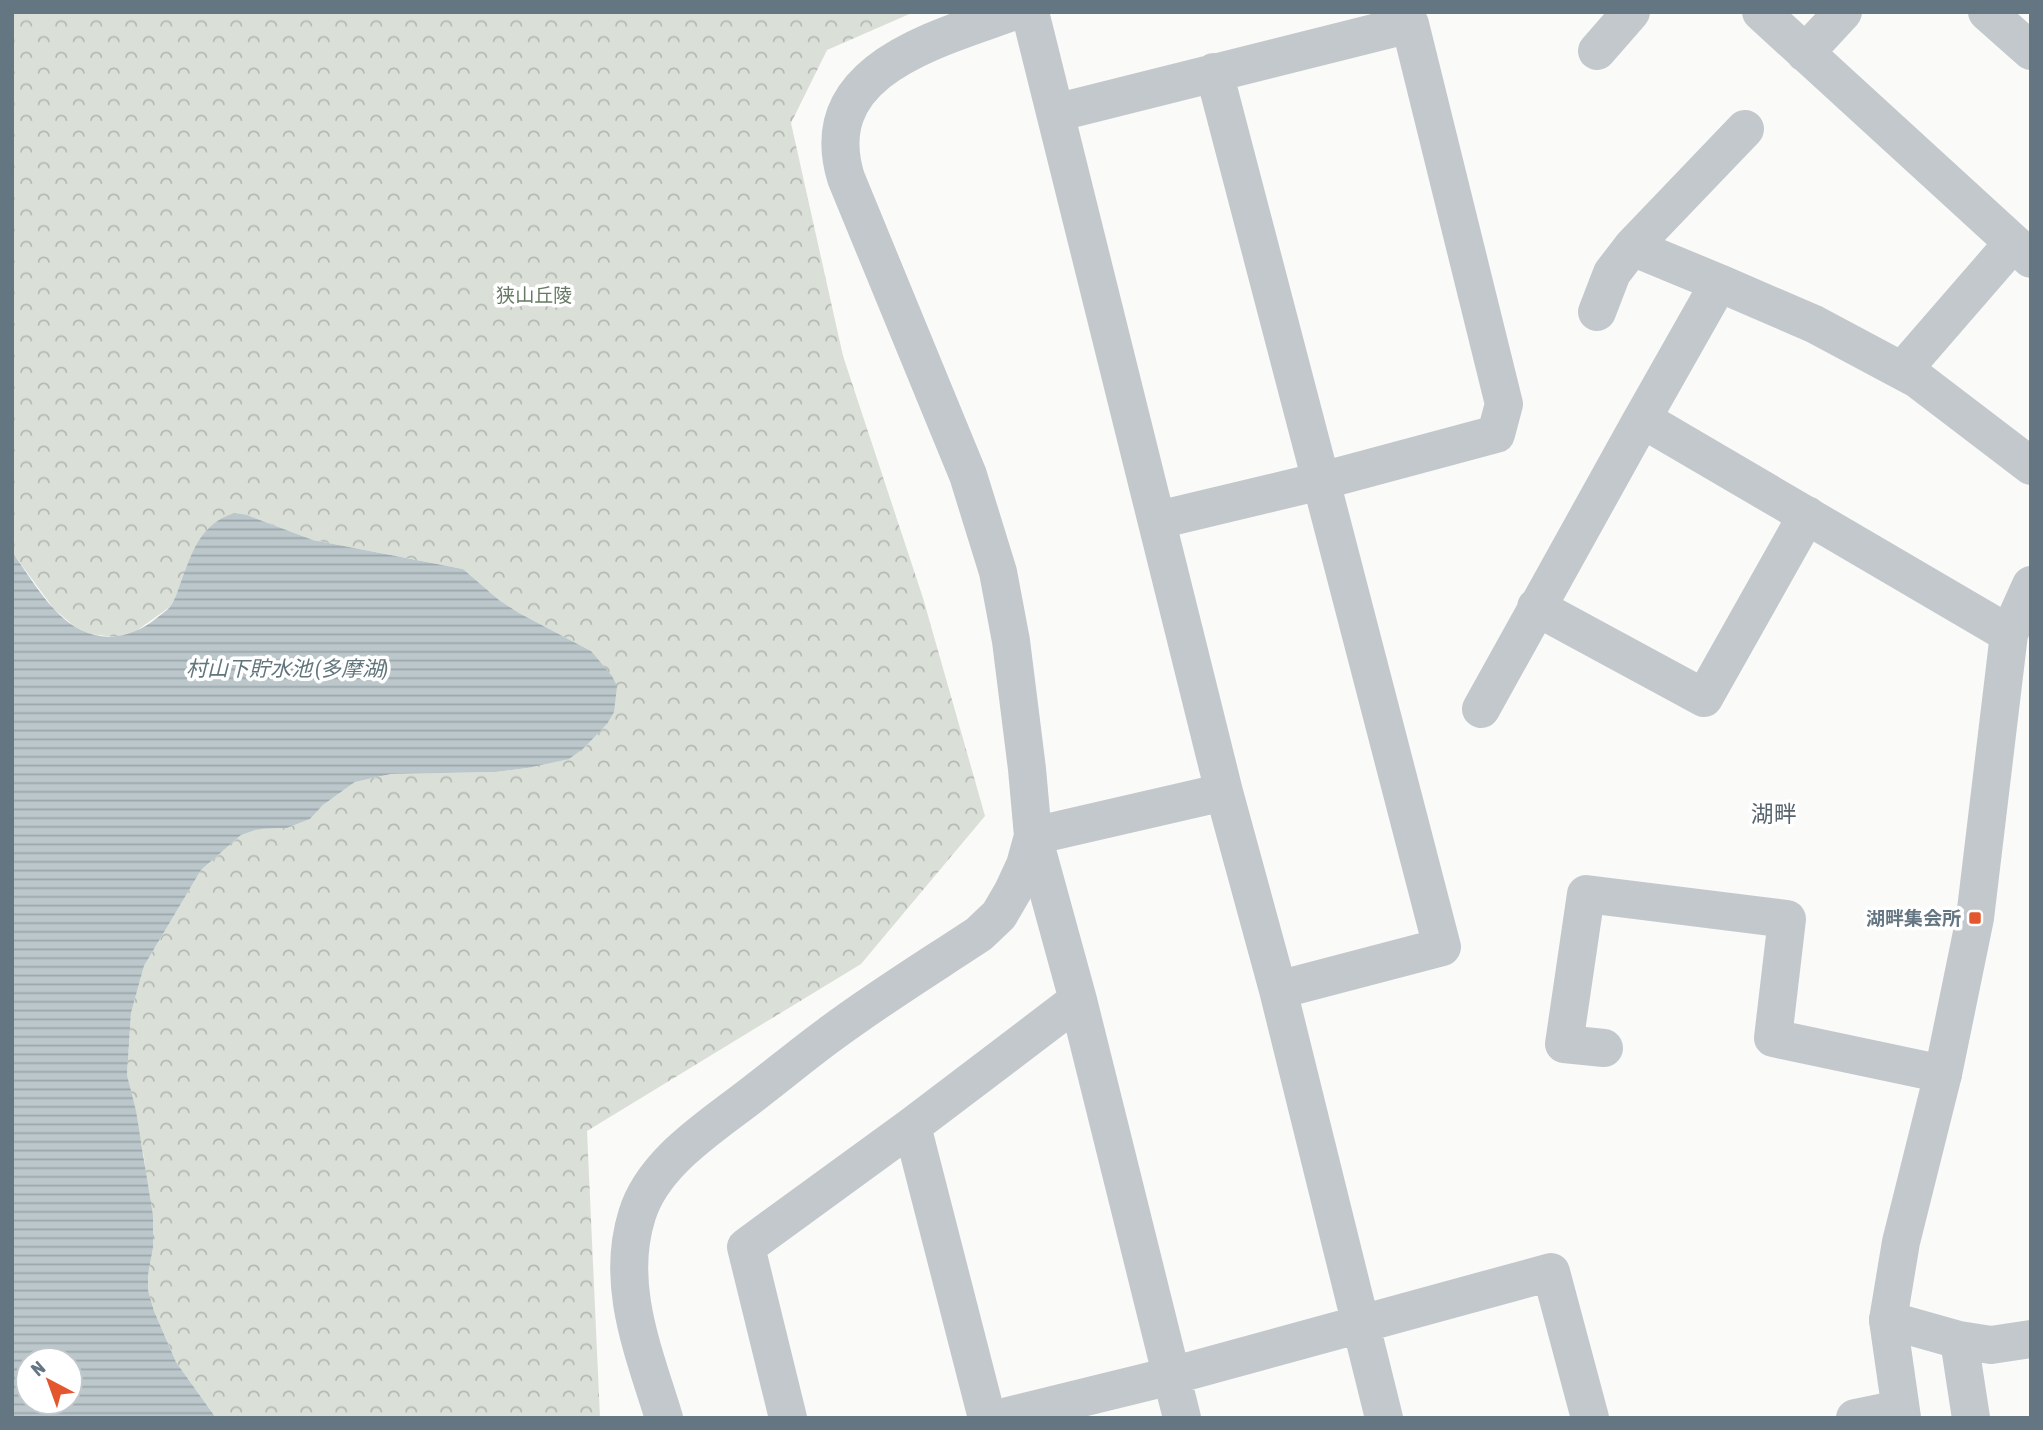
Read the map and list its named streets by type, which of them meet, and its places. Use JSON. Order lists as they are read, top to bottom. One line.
{"districts":["湖畔"],"water":["村山下貯水池 (多摩湖)"],"parks":["狭山丘陵"],"places":{"transit":["湖畔集会所"]},"north":"top left"}
